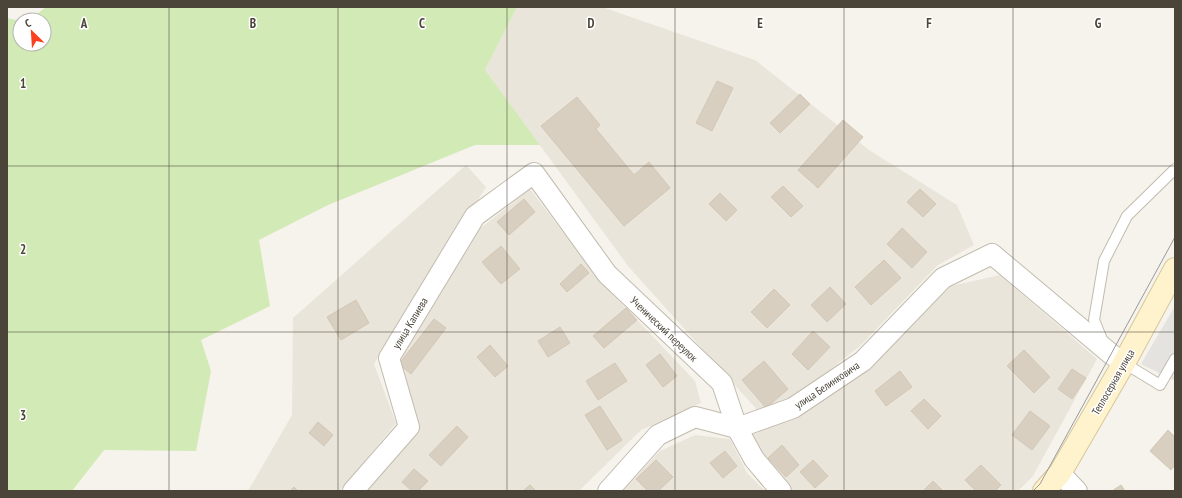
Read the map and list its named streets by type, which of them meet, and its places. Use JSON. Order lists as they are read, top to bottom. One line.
{"streets":{"main road":["Теплосерная улица"],"street":["улица Капиева","Ученический переулок","улица Белинковича"]},"crossings":[["улица Капиева","Ученический переулок"],["Ученический переулок","улица Белинковича"]],"north":"top left","grid":{"columns":["A","B","C","D","E","F","G"],"rows":["1","2","3"]}}
